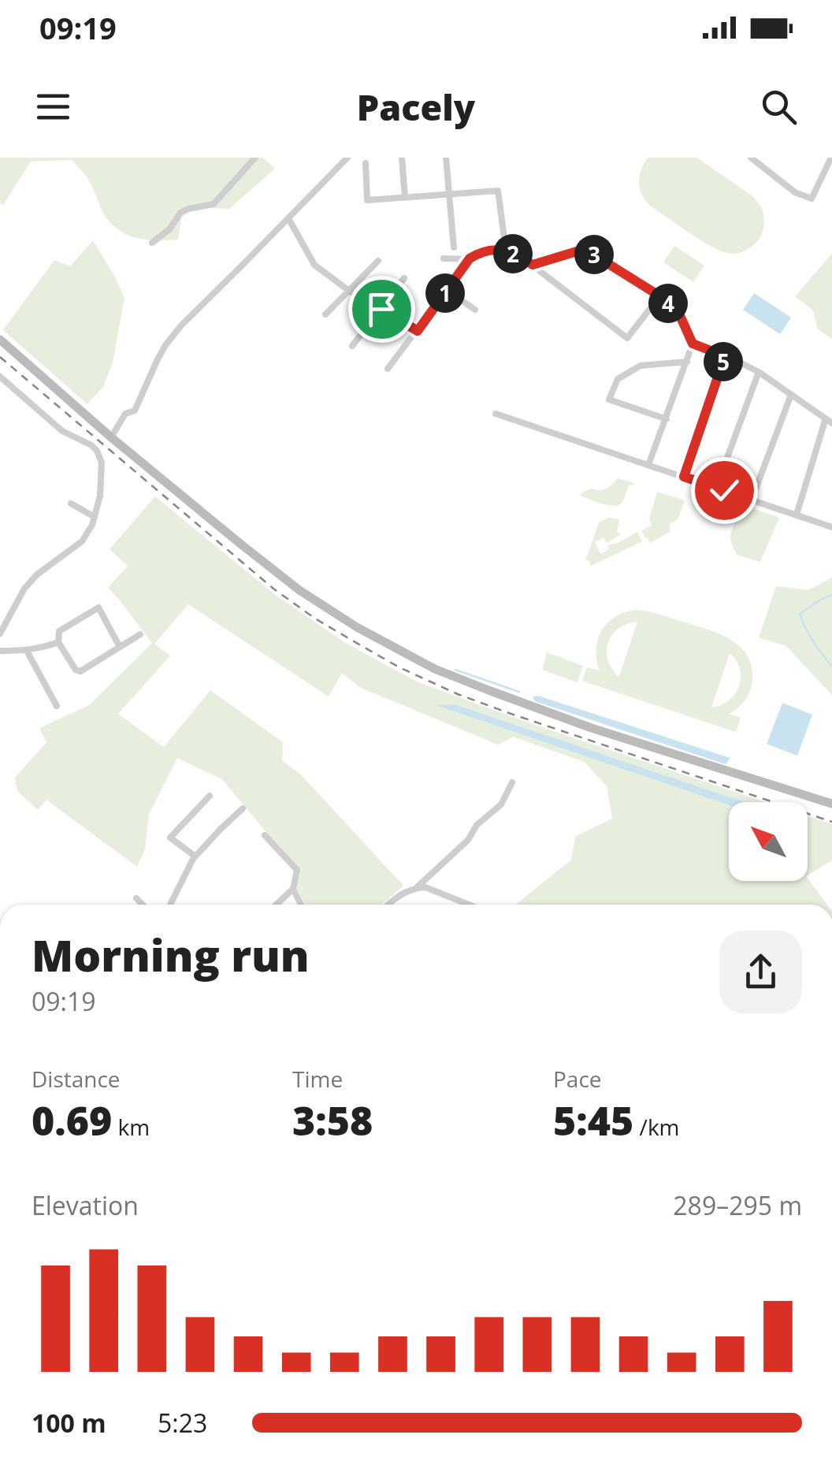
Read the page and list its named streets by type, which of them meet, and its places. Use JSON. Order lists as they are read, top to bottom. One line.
{"north":"top left","page":{"status":"09:19","header":"Pacely","pins":["2","3","1","4","5"],"heading":["Morning run","09:19"],"stats":[["Distance","0.69 km"],["Time","3:58"],["Pace","5:45 /km"]],"chart":["Elevation","289–295 m"],"list":[{"name":"100 m","note":"5:23"}]}}
